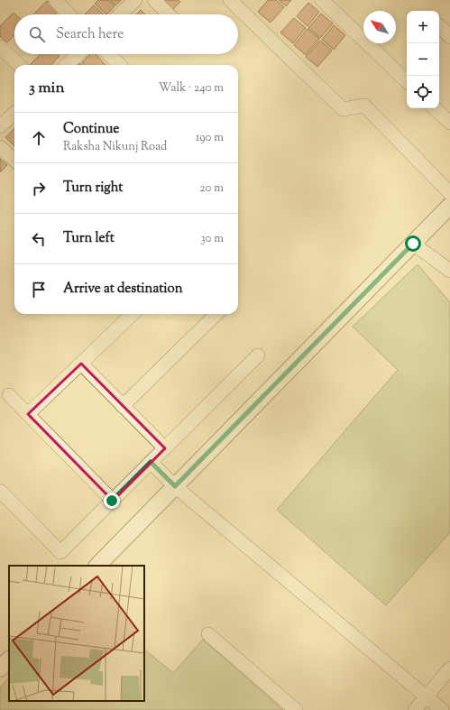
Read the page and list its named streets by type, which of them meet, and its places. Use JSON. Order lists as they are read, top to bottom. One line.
{"north":"top left","page":{"map_buttons":["+","−"],"search":"Search here","heading":["3 min","Walk · 240 m"],"list":[["Continue","Raksha Nikunj Road","190 m"],["Turn right","20 m"],["Turn left","30 m"],"Arrive at destination"]}}
